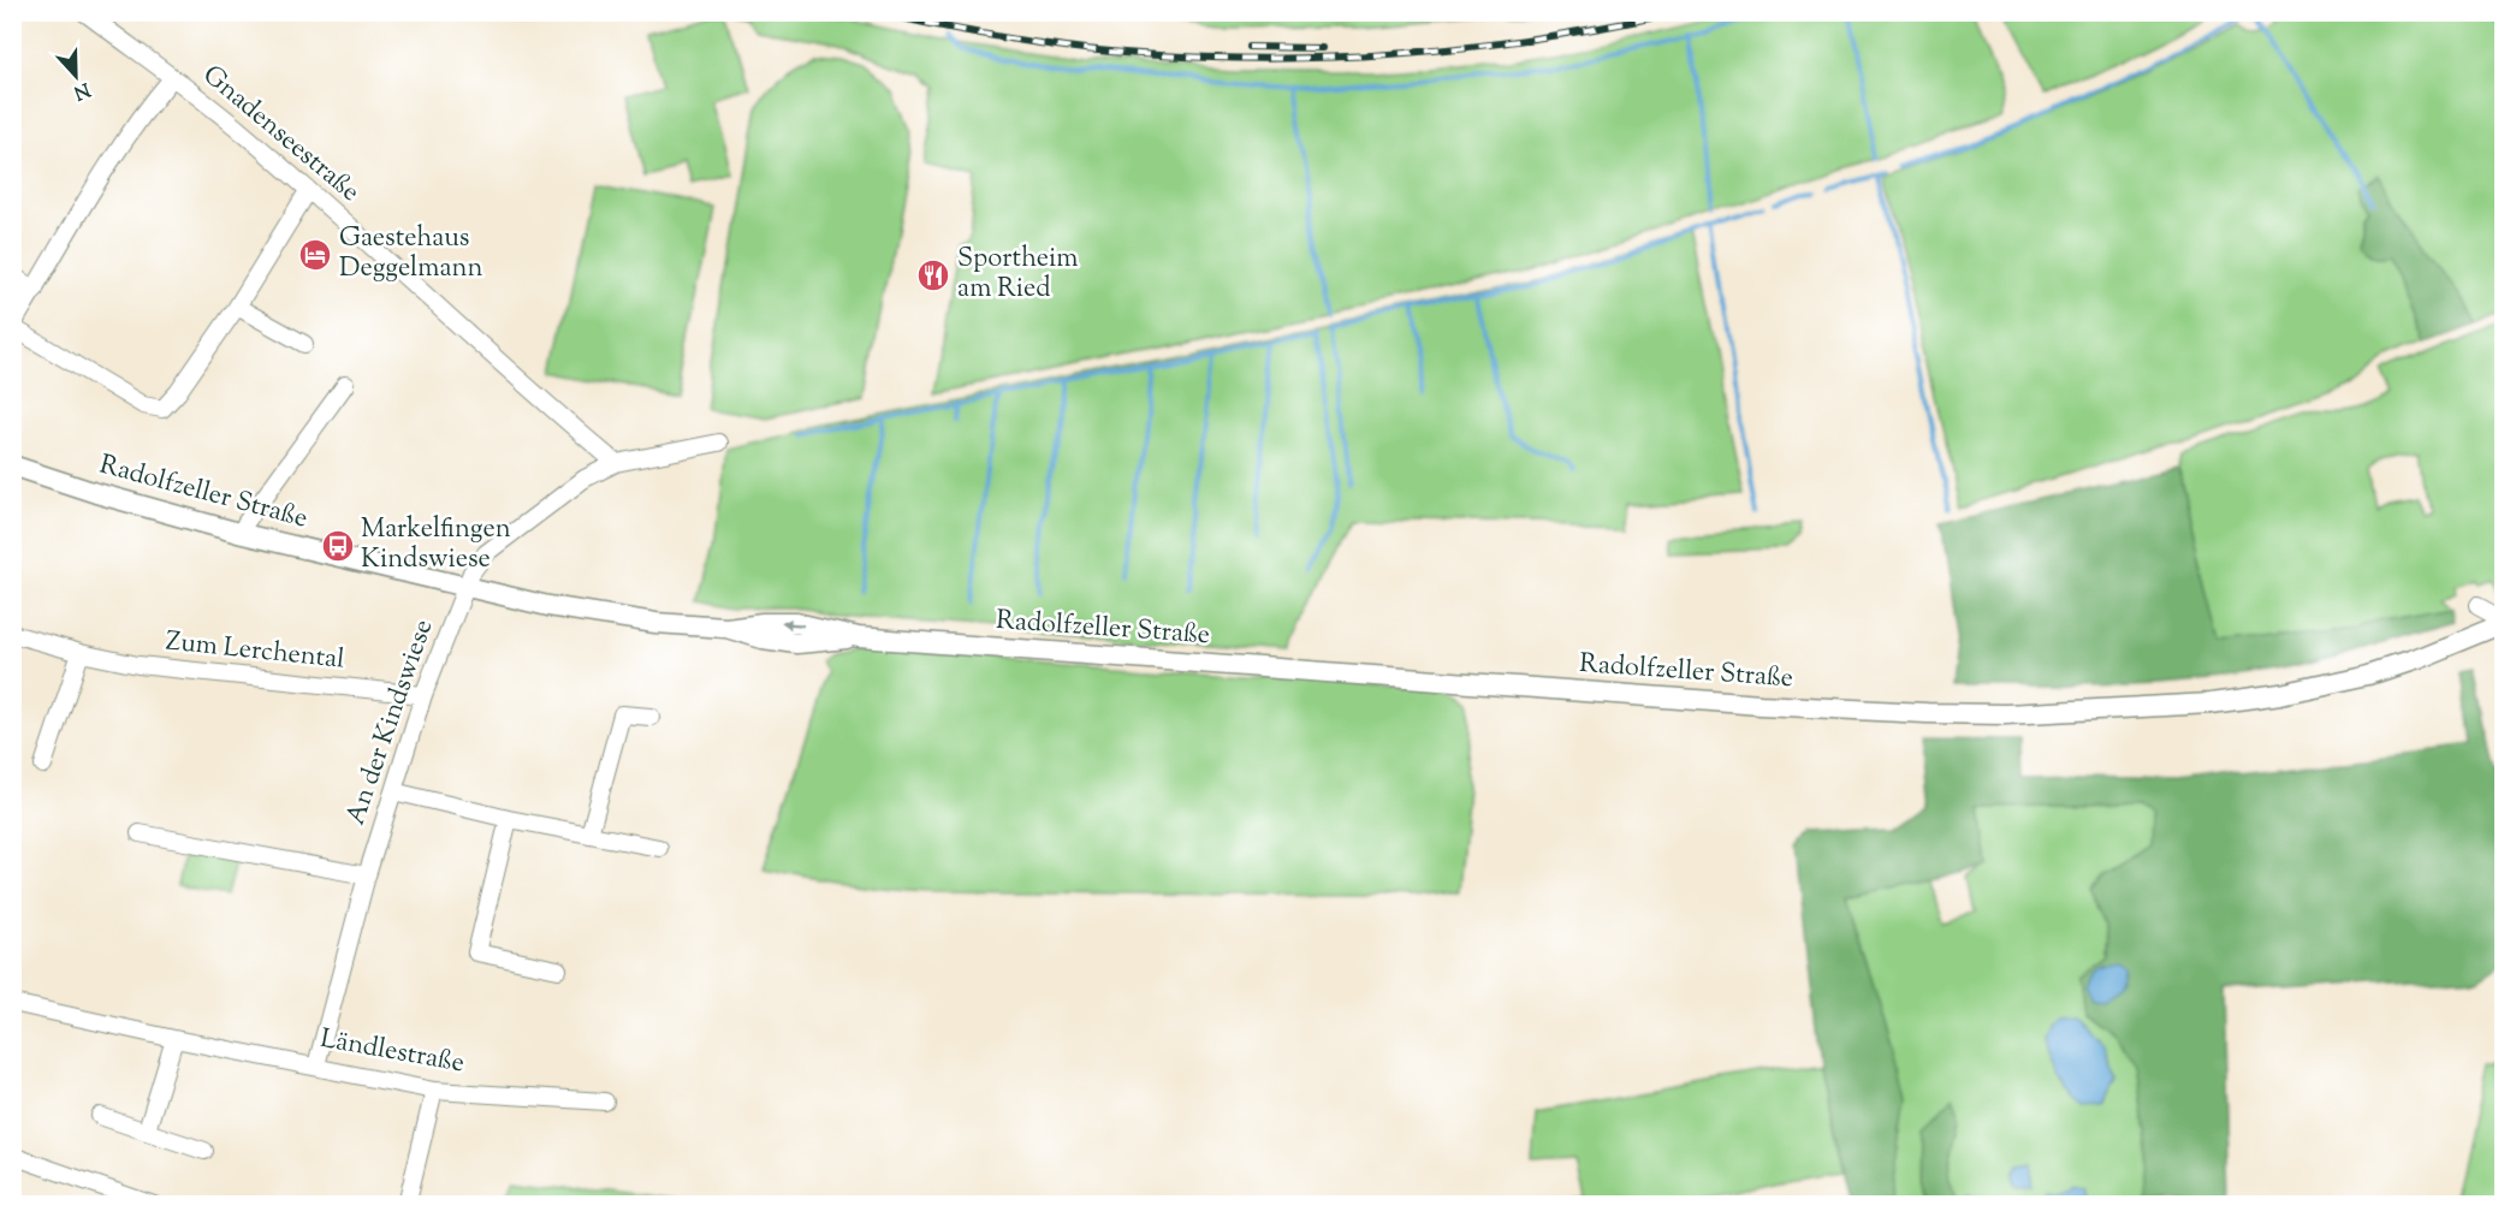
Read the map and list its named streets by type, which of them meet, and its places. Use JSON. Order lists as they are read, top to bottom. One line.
{"streets":{"street":["Gnadenseestraße","Radolfzeller Straße","Zum Lerchental","An der Kindswiese","Ländlestraße"]},"crossings":[["Radolfzeller Straße","An der Kindswiese"],["Zum Lerchental","An der Kindswiese"],["An der Kindswiese","Ländlestraße"]],"places":{"hotel":["Gaestehaus Deggelmann"],"restaurant":["Sportheim am Ried"],"bus stop":["Markelfingen Kindswiese"]},"north":"bottom"}
